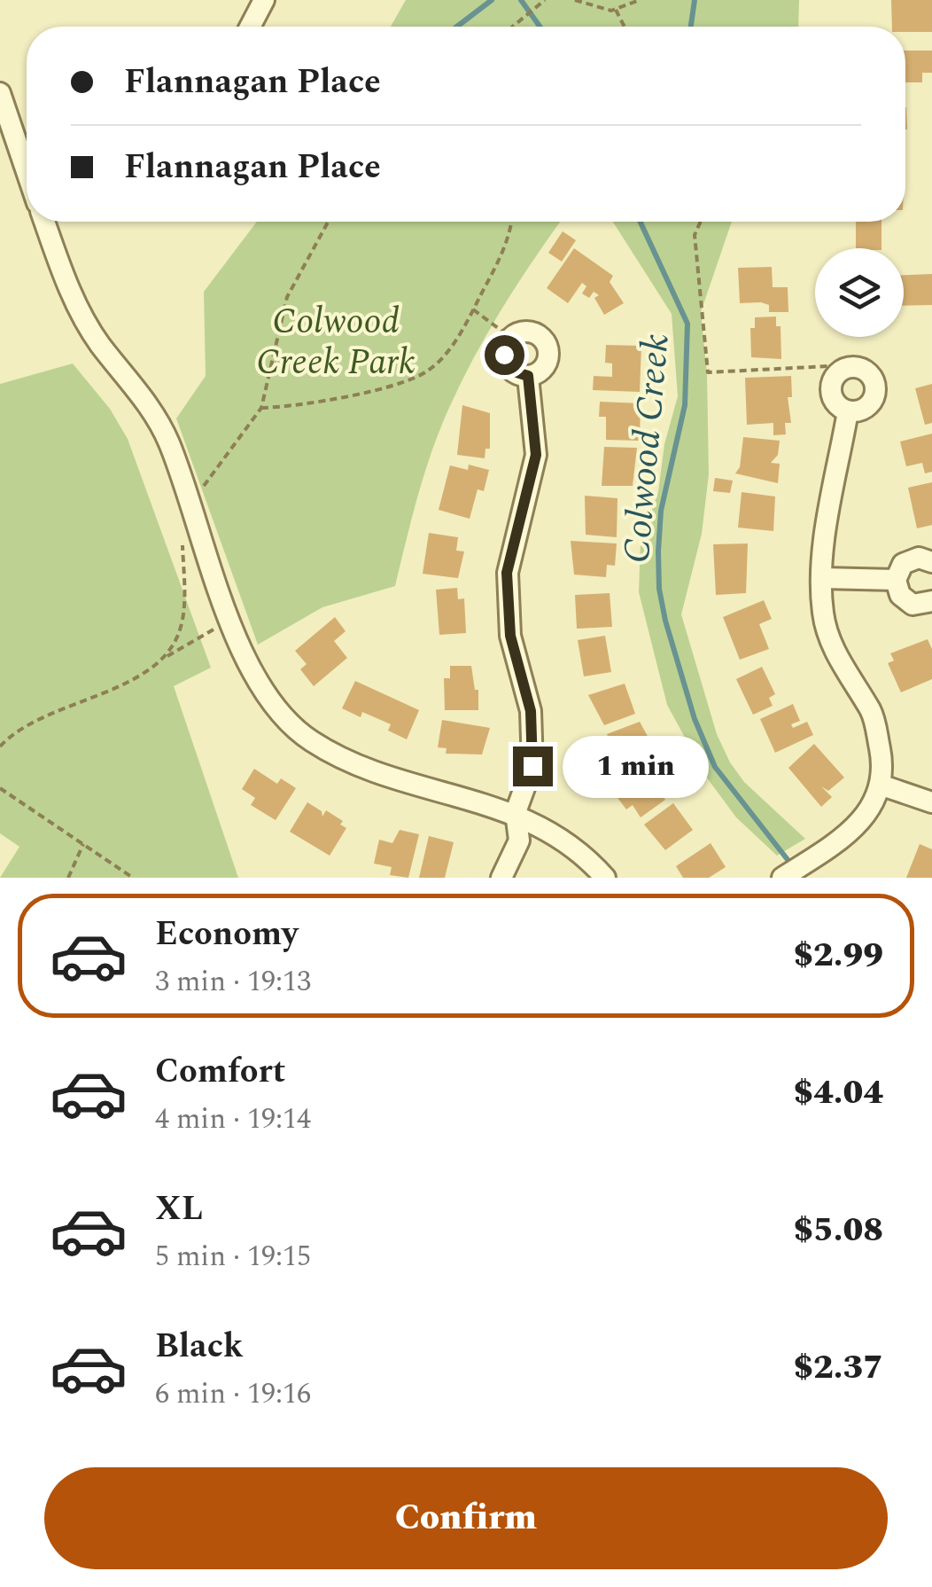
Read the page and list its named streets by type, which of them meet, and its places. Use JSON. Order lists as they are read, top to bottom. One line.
{"water":["Colwood Creek"],"parks":["Colwood Creek Park"],"page":{"banner":["Flannagan Place","Flannagan Place"],"bubble":"1 min","list":[{"name":"Economy","note":"3 min · 19:13","value":"$2.99"},{"name":"Comfort","note":"4 min · 19:14","value":"$4.04"},{"name":"XL","note":"5 min · 19:15","value":"$5.08"},{"name":"Black","note":"6 min · 19:16","value":"$2.37"}],"buttons":"Confirm"}}
